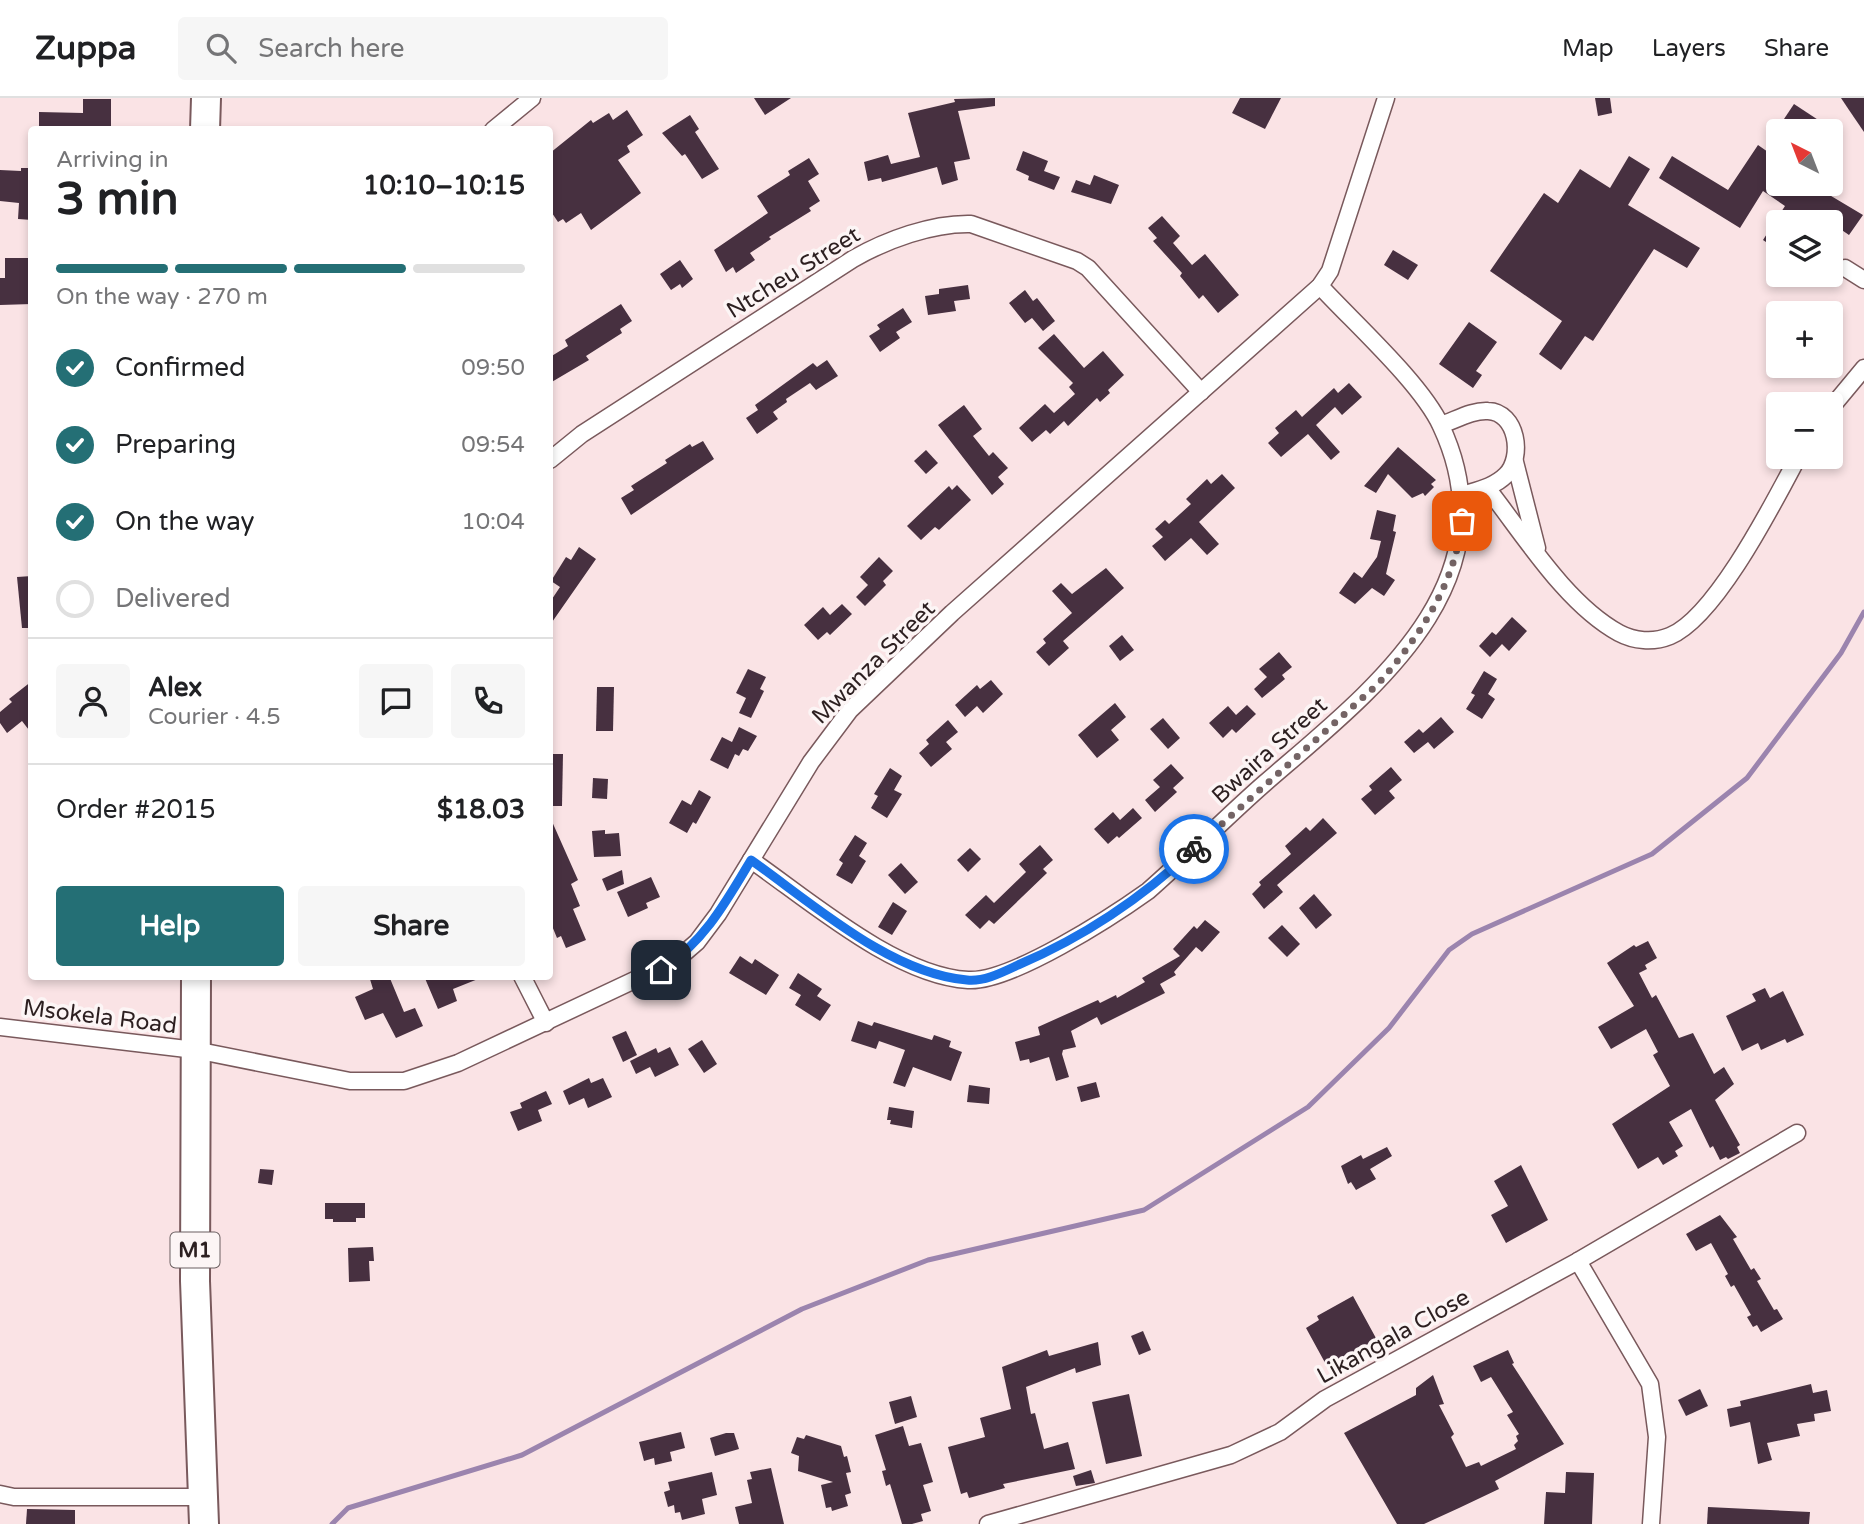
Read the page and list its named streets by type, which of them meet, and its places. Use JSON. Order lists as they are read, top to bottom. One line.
{"streets":{"highway":["M1"],"street":["Ntcheu Street","Mwanza Street","Bwaira Street","Msokela Road","Likangala Close"]},"crossings":[["Ntcheu Street","Mwanza Street"],["Mwanza Street","Bwaira Street"],["Mwanza Street","Msokela Road"],["Mwanza Street","M1"],["Msokela Road","M1"]],"north":"top left","page":{"header":"Zuppa","search":"Search here","nav":["Map","Layers","Share"],"map_buttons":["+","−"],"heading":["3 min","Arriving in","10:10–10:15"],"panel":["Alex","Courier · 4.5","Order #2015","$18.03"],"bar":"On the way · 270 m","list":[["Confirmed","09:50"],["Preparing","09:54"],["On the way","10:04"],"Delivered"],"buttons":["Help","Share"]}}
